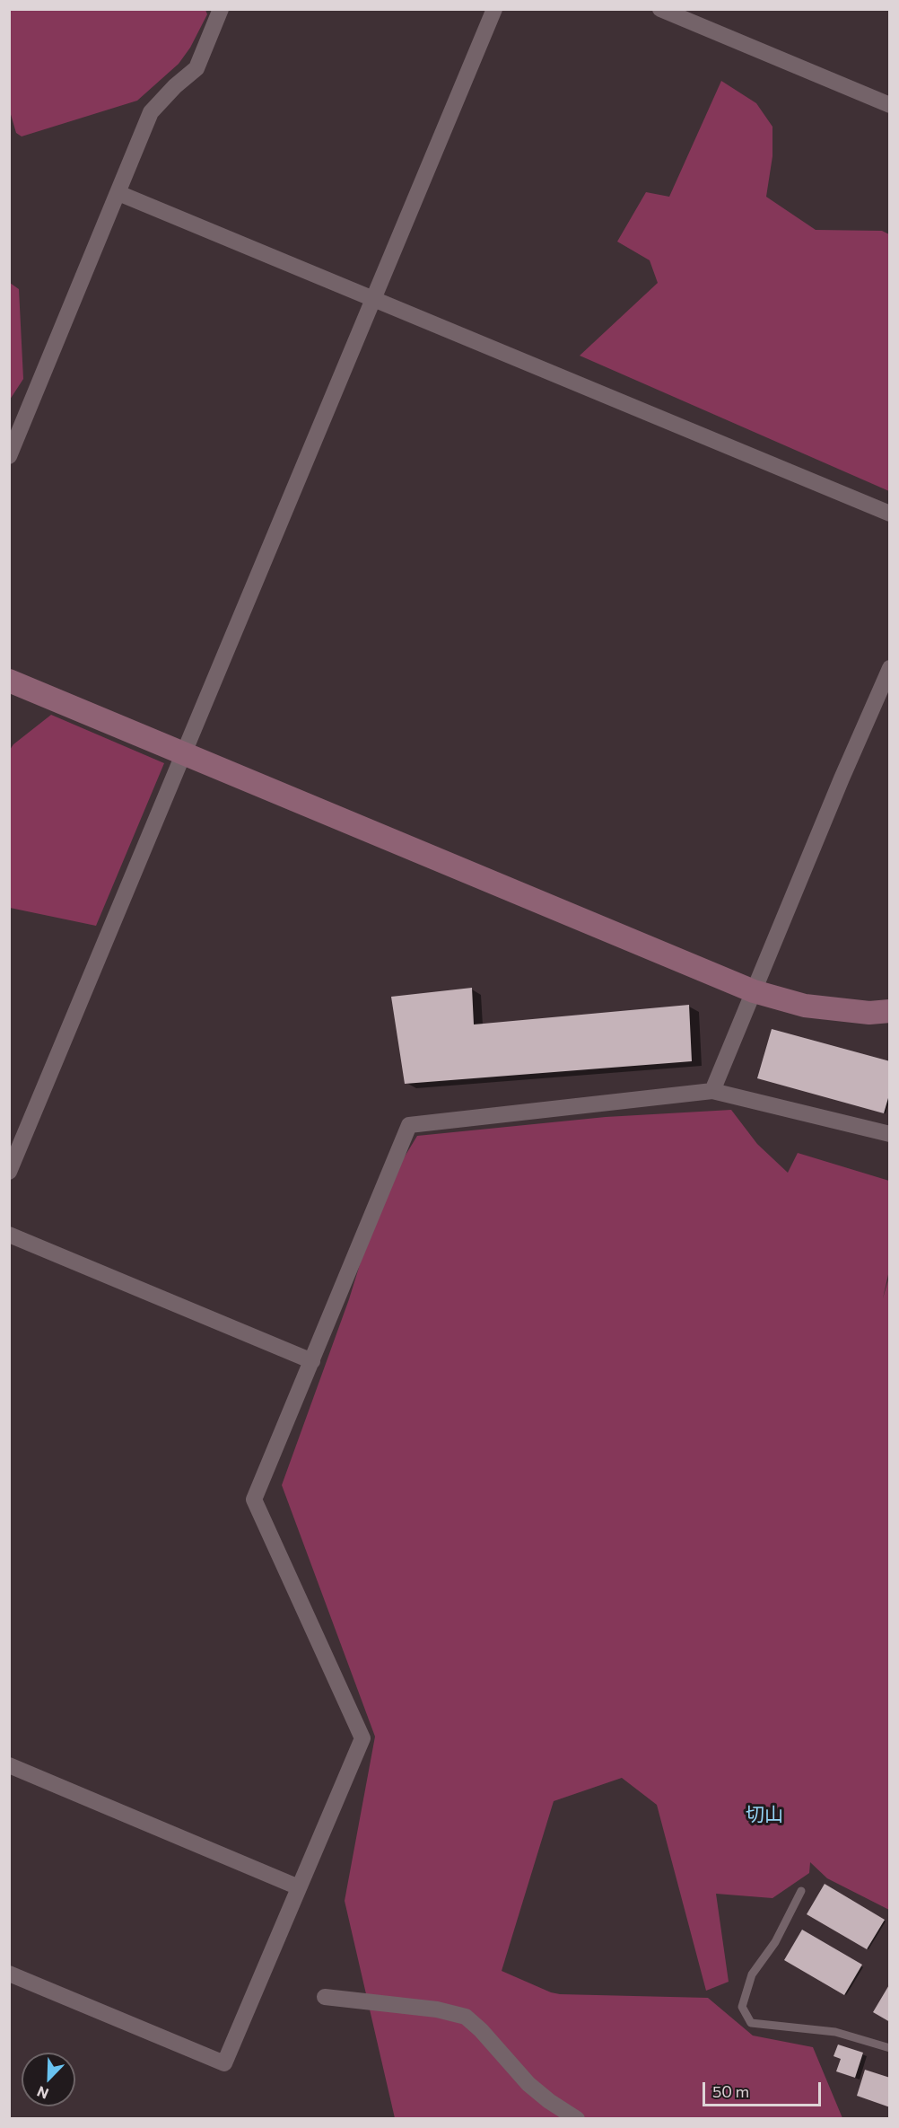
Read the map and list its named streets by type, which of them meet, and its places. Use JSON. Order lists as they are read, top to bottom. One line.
{"districts":["切山"],"scale_bar":"50 m","north":"bottom left"}
